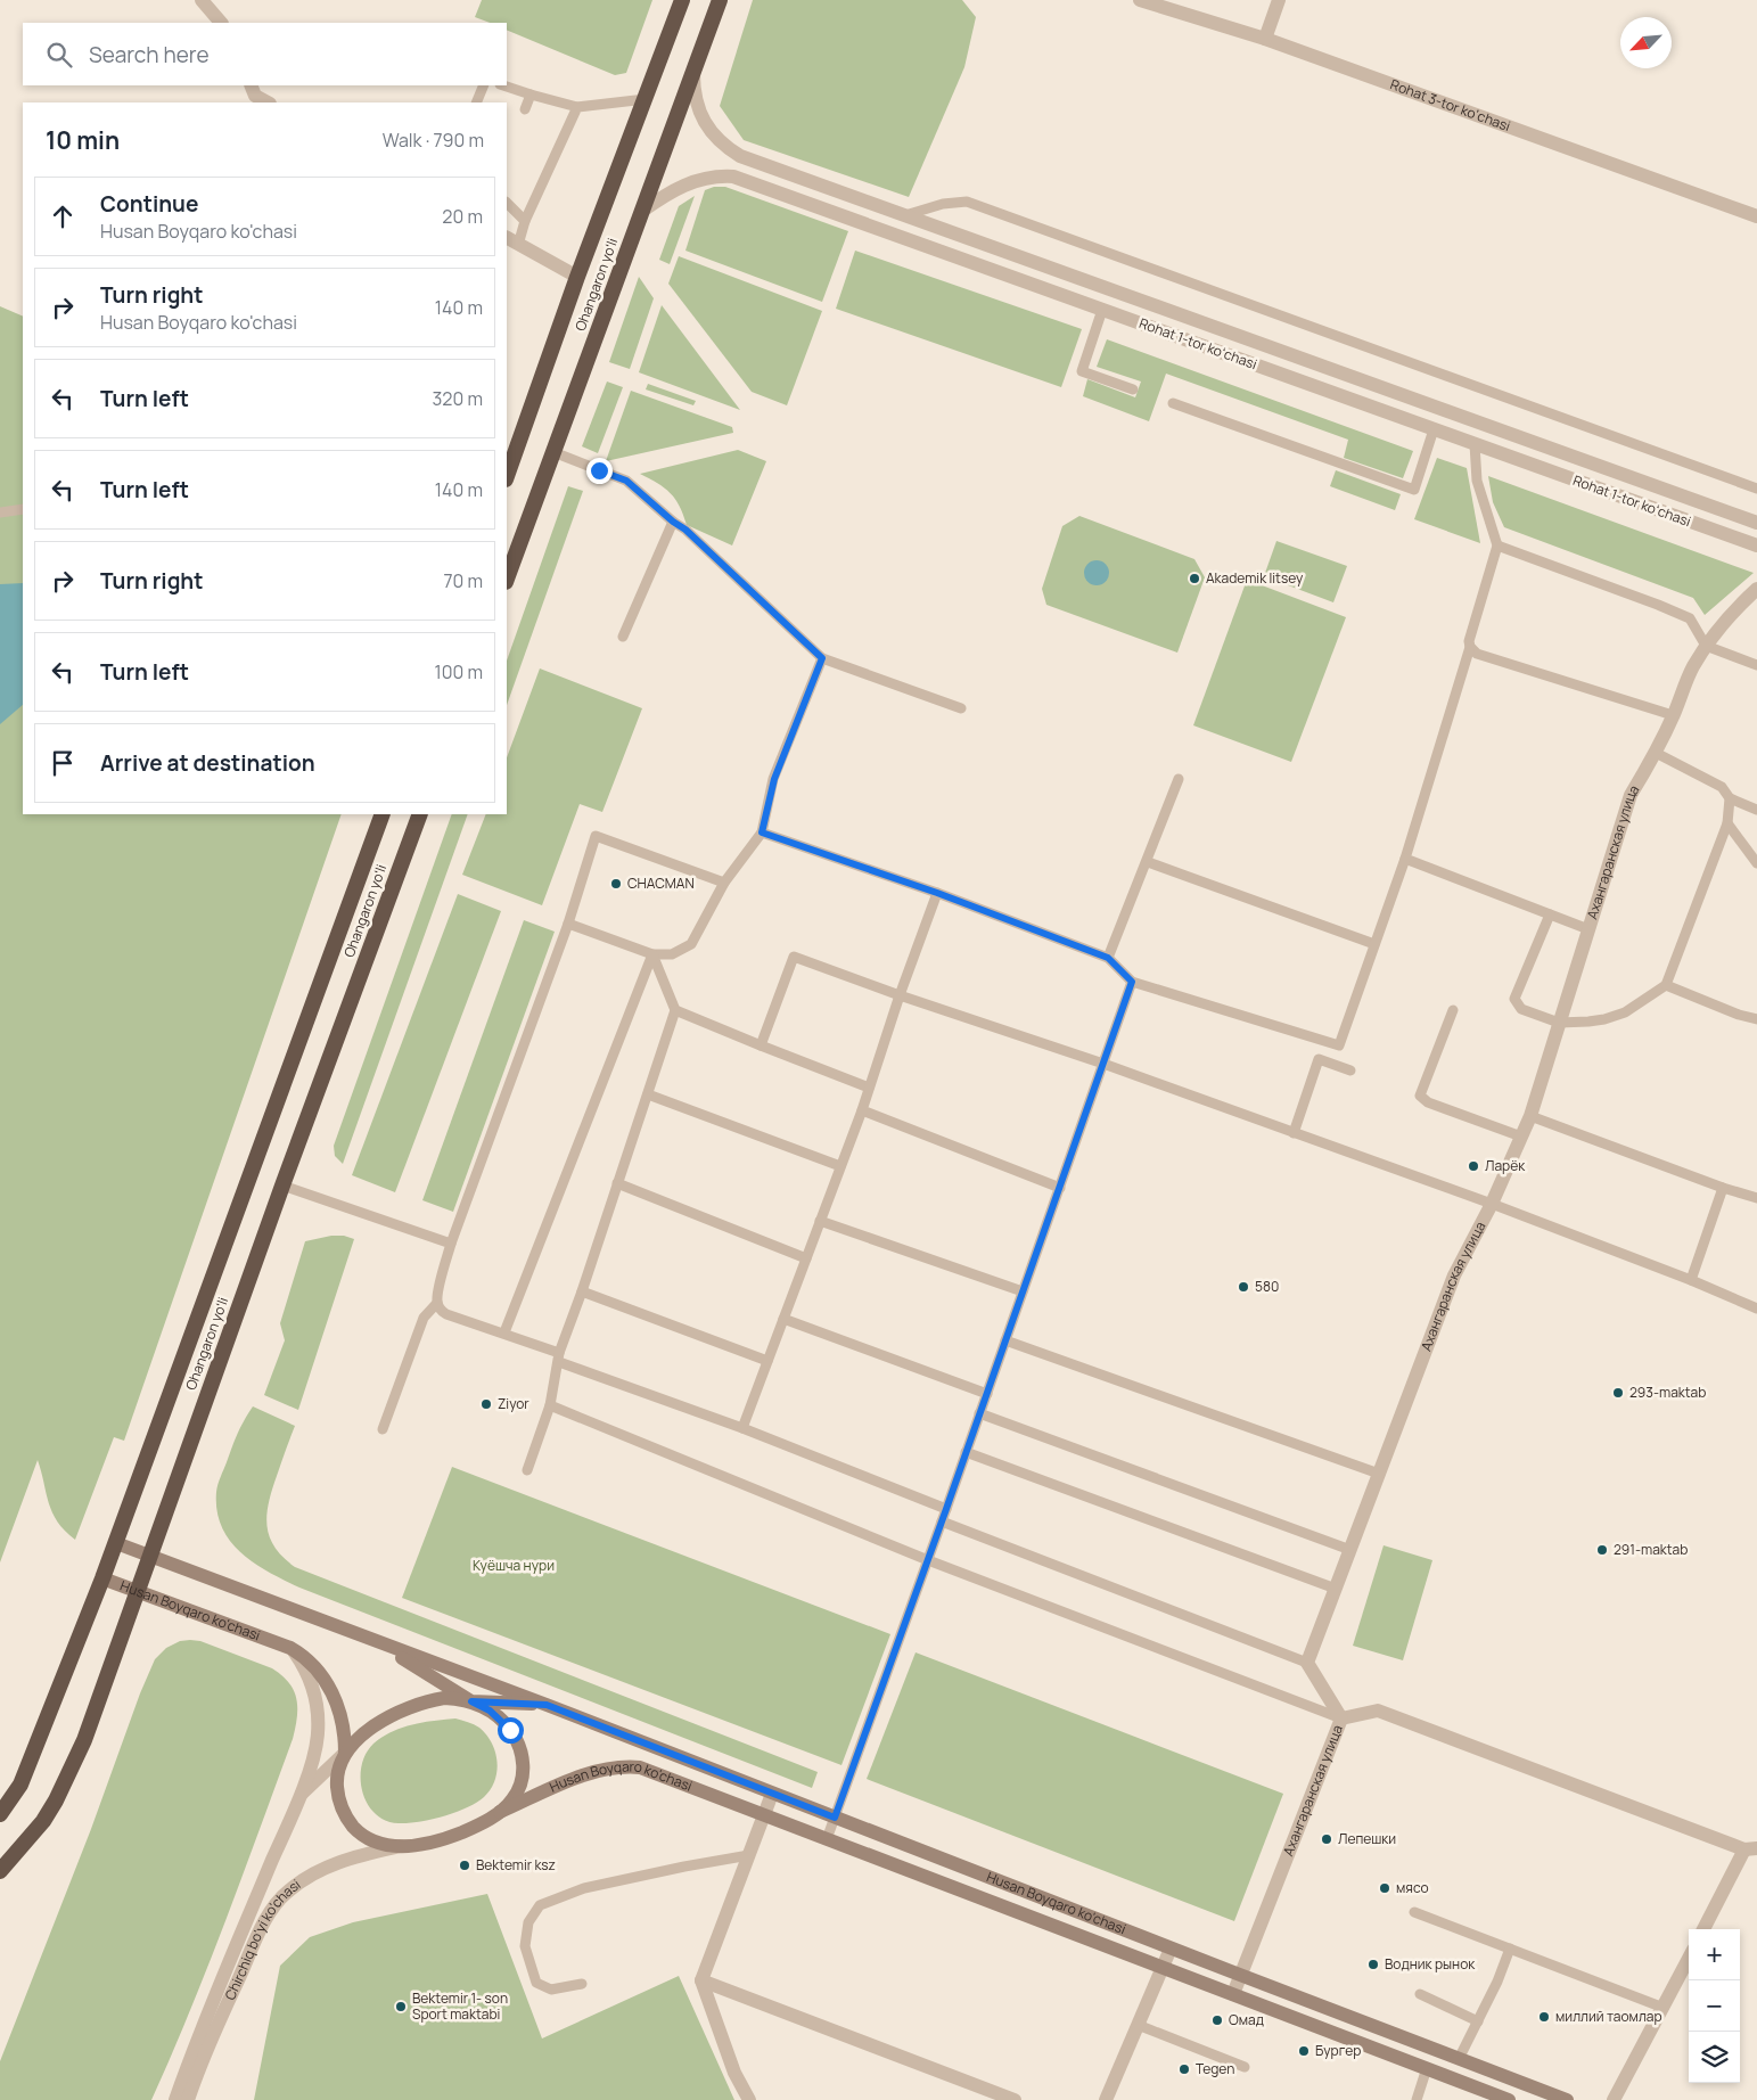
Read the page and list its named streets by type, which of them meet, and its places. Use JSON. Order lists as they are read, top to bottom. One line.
{"streets":{"highway":["Ohangaron yoʻli"],"main road":["Husan Boyqaro ko'chasi"],"street":["Rohat 3-tor ko‘chasi","Rohat 1-tor koʻchasi","Ахангаранская улица","Chirchiq bo'yi ko'chasi"]},"crossings":[["Ohangaron yoʻli","Rohat 1-tor koʻchasi"],["Ohangaron yoʻli","Husan Boyqaro ko'chasi"],["Ахангаранская улица","Husan Boyqaro ko'chasi"],["Husan Boyqaro ko'chasi","Chirchiq bo'yi ko'chasi"]],"parks":["Куёшча нури"],"places":["Akademik litsey","CHACMAN","Ларёк","580","293-maktab","Ziyor","291-maktab","Лепешки","Bektemir ksz","мясо","Водник рынок","Bektemir 1- son Sport maktabi","миллий таомлар","Омад","Бургер","Tegen"],"north":"bottom left","page":{"search":"Search here","heading":["10 min","Walk · 790 m"],"list":[["Continue","Husan Boyqaro ko'chasi","20 m"],["Turn right","Husan Boyqaro ko'chasi","140 m"],["Turn left","320 m"],["Turn left","140 m"],["Turn right","70 m"],["Turn left","100 m"],"Arrive at destination"],"map_buttons":["+","−"]}}
